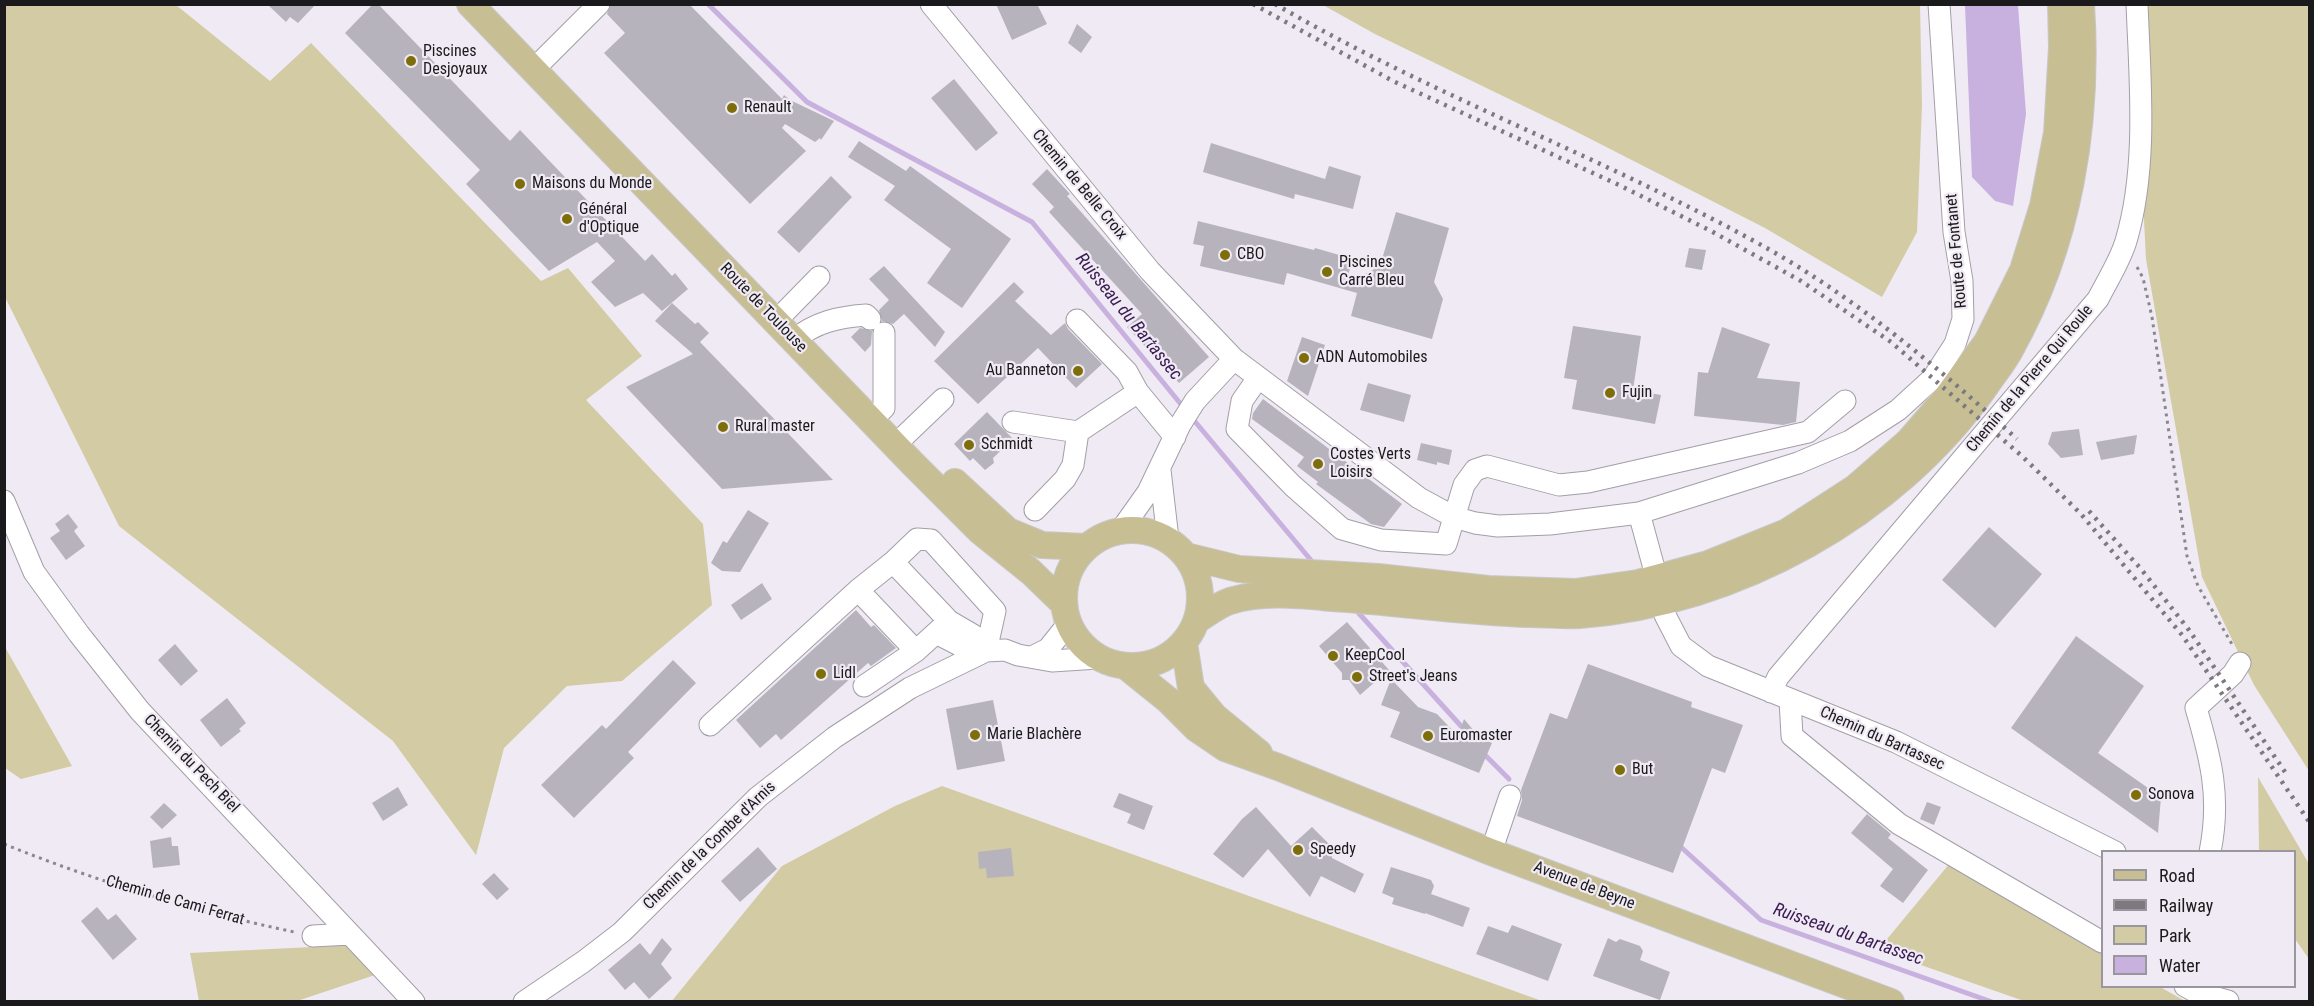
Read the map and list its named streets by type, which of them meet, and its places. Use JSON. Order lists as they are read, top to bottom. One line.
{"streets":{"main road":["Route de Toulouse","Avenue de Beyne"],"street":["Chemin de Belle Croix","Route de Fontanet","Chemin de la Pierre Qui Roule","Chemin du Bartassec","Chemin du Pech Biel","Chemin de la Combe d'Arnis"],"path":["Chemin de Cami Ferrat"]},"crossings":[["Chemin de Belle Croix","Route de Fontanet"],["Route de Toulouse","Avenue de Beyne"],["Chemin de la Pierre Qui Roule","Chemin du Bartassec"]],"water":["Ruisseau du Bartassec"],"places":["Piscines Desjoyaux","Renault","Maisons du Monde","Général d'Optique","CBO","Piscines Carré Bleu","ADN Automobiles","Au Banneton","Fujin","Rural master","Schmidt","Costes Verts Loisirs","KeepCool","Lidl","Street's Jeans","Marie Blachère","Euromaster","But","Sonova","Speedy"],"legend":["Road","Railway","Park","Water"]}
